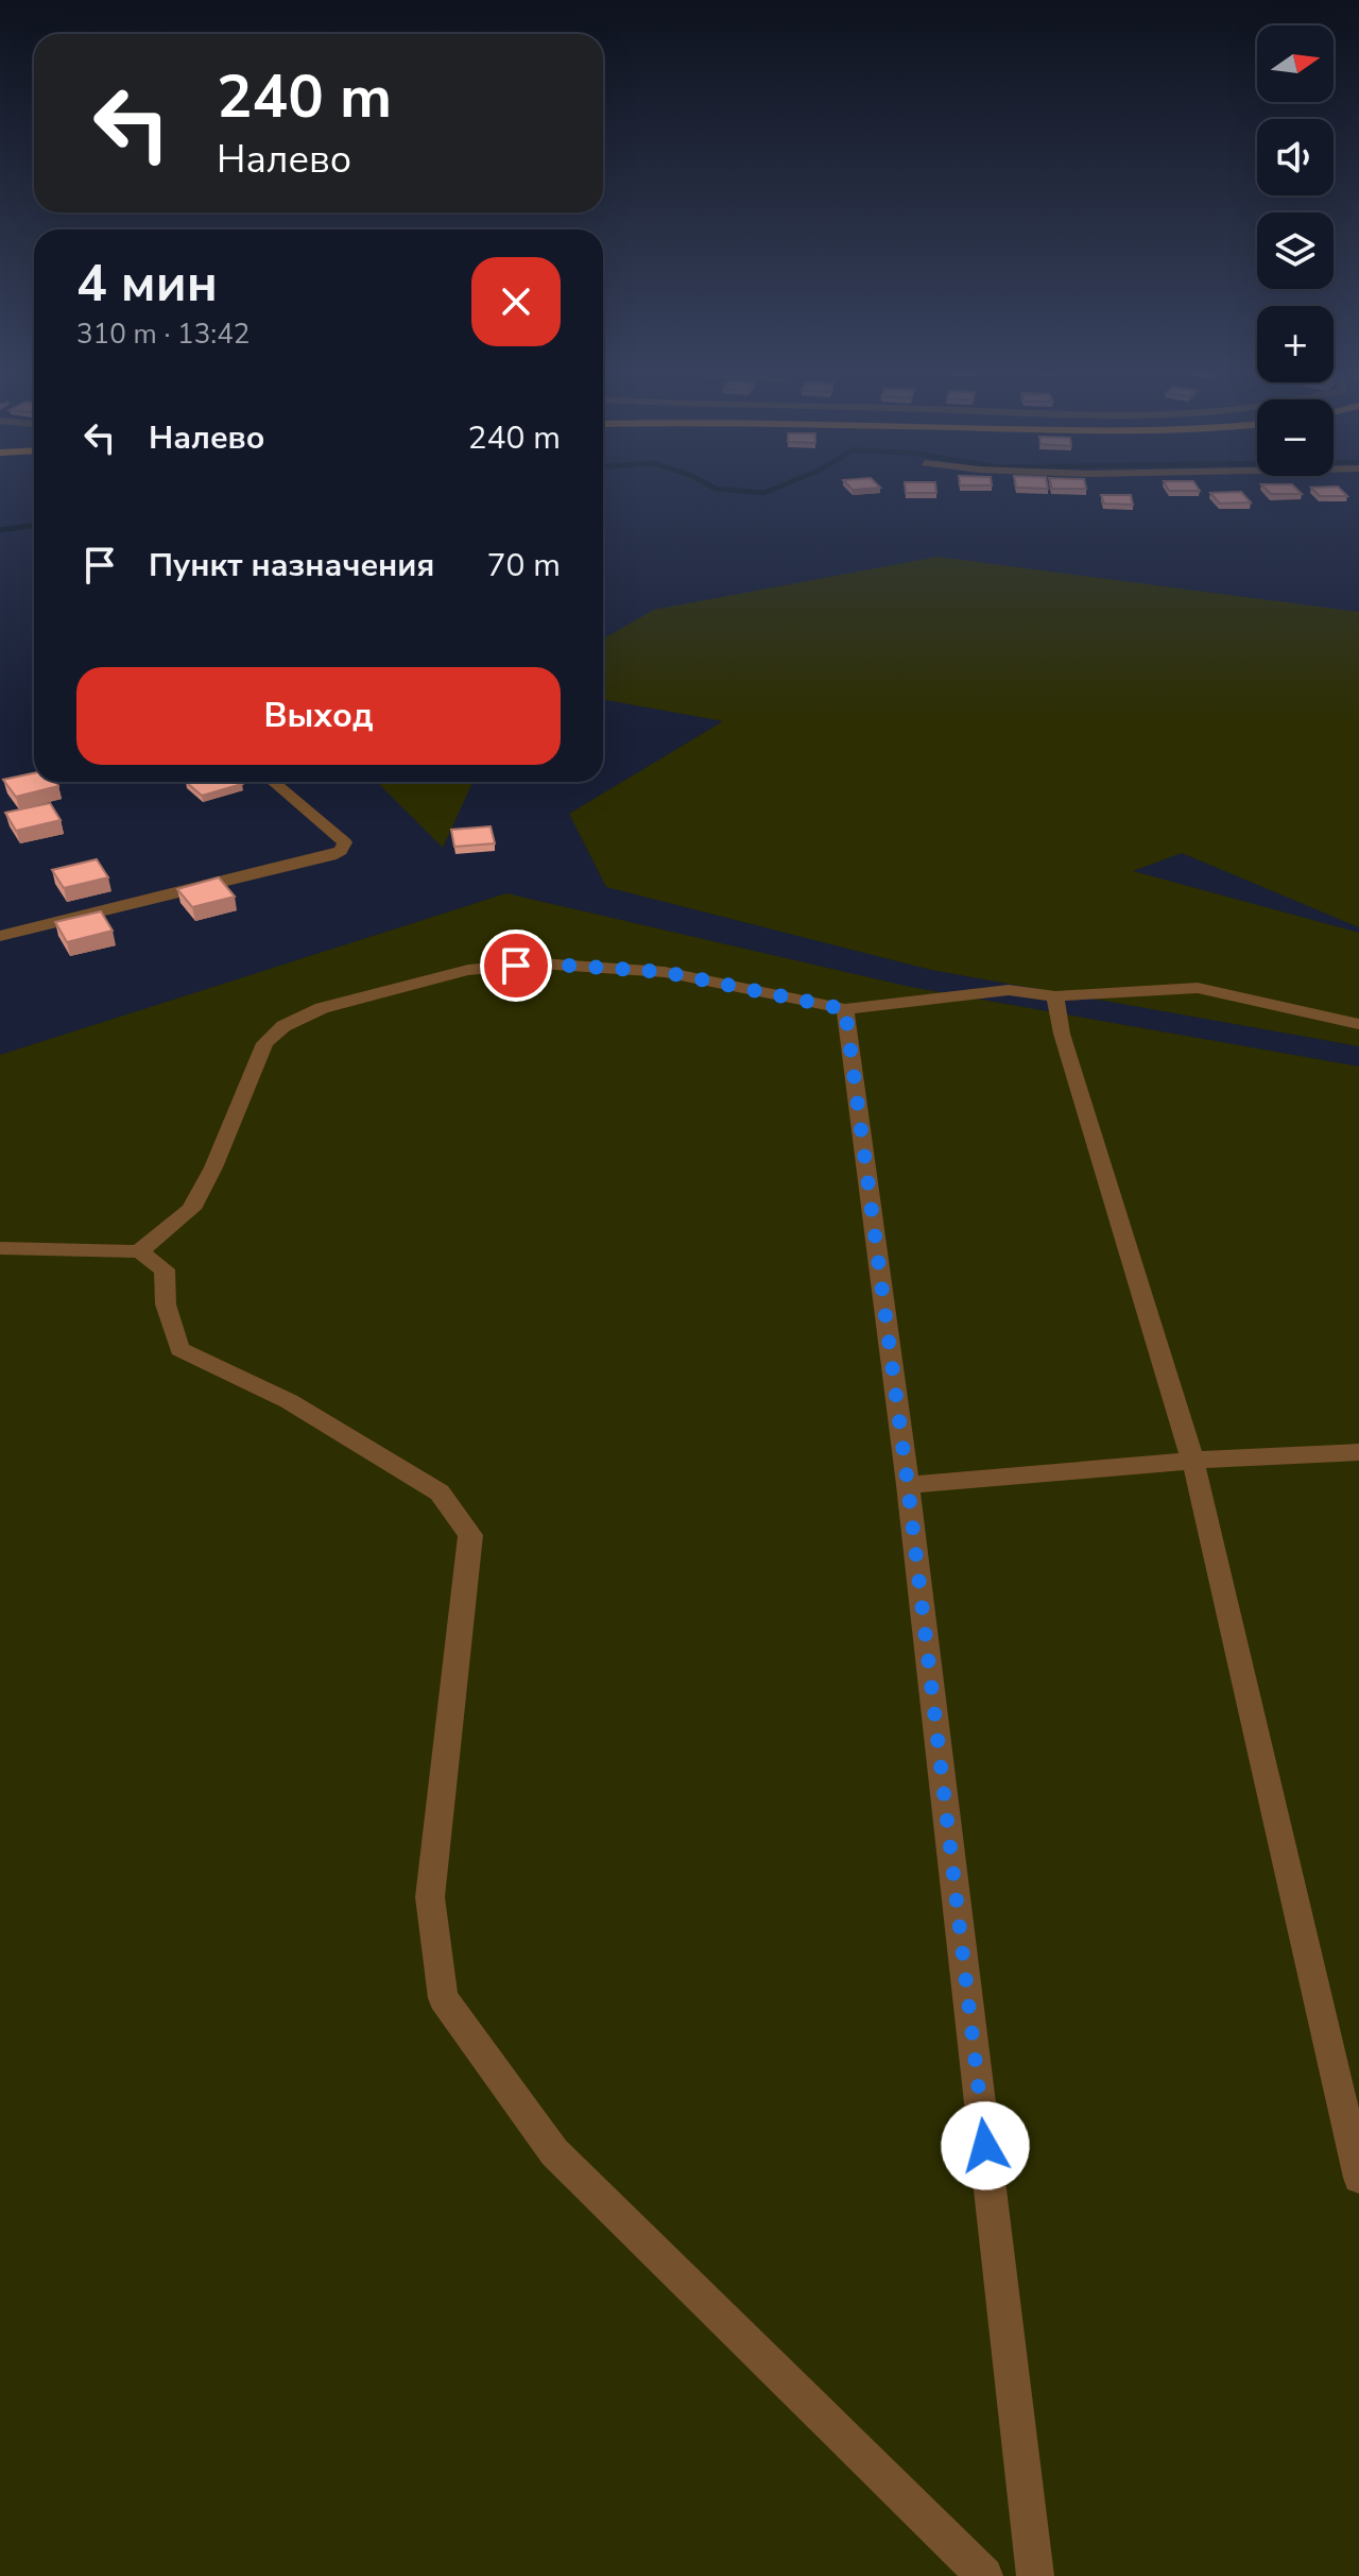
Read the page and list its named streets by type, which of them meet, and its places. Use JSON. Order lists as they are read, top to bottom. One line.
{"north":"right","page":{"map_buttons":["+","−"],"turn":["240 m","Налево"],"heading":["4 мин","310 m · 13:42"],"list":[{"name":"Налево","value":"240 m"},{"name":"Пункт назначения","value":"70 m"}],"buttons":"Выход"}}
